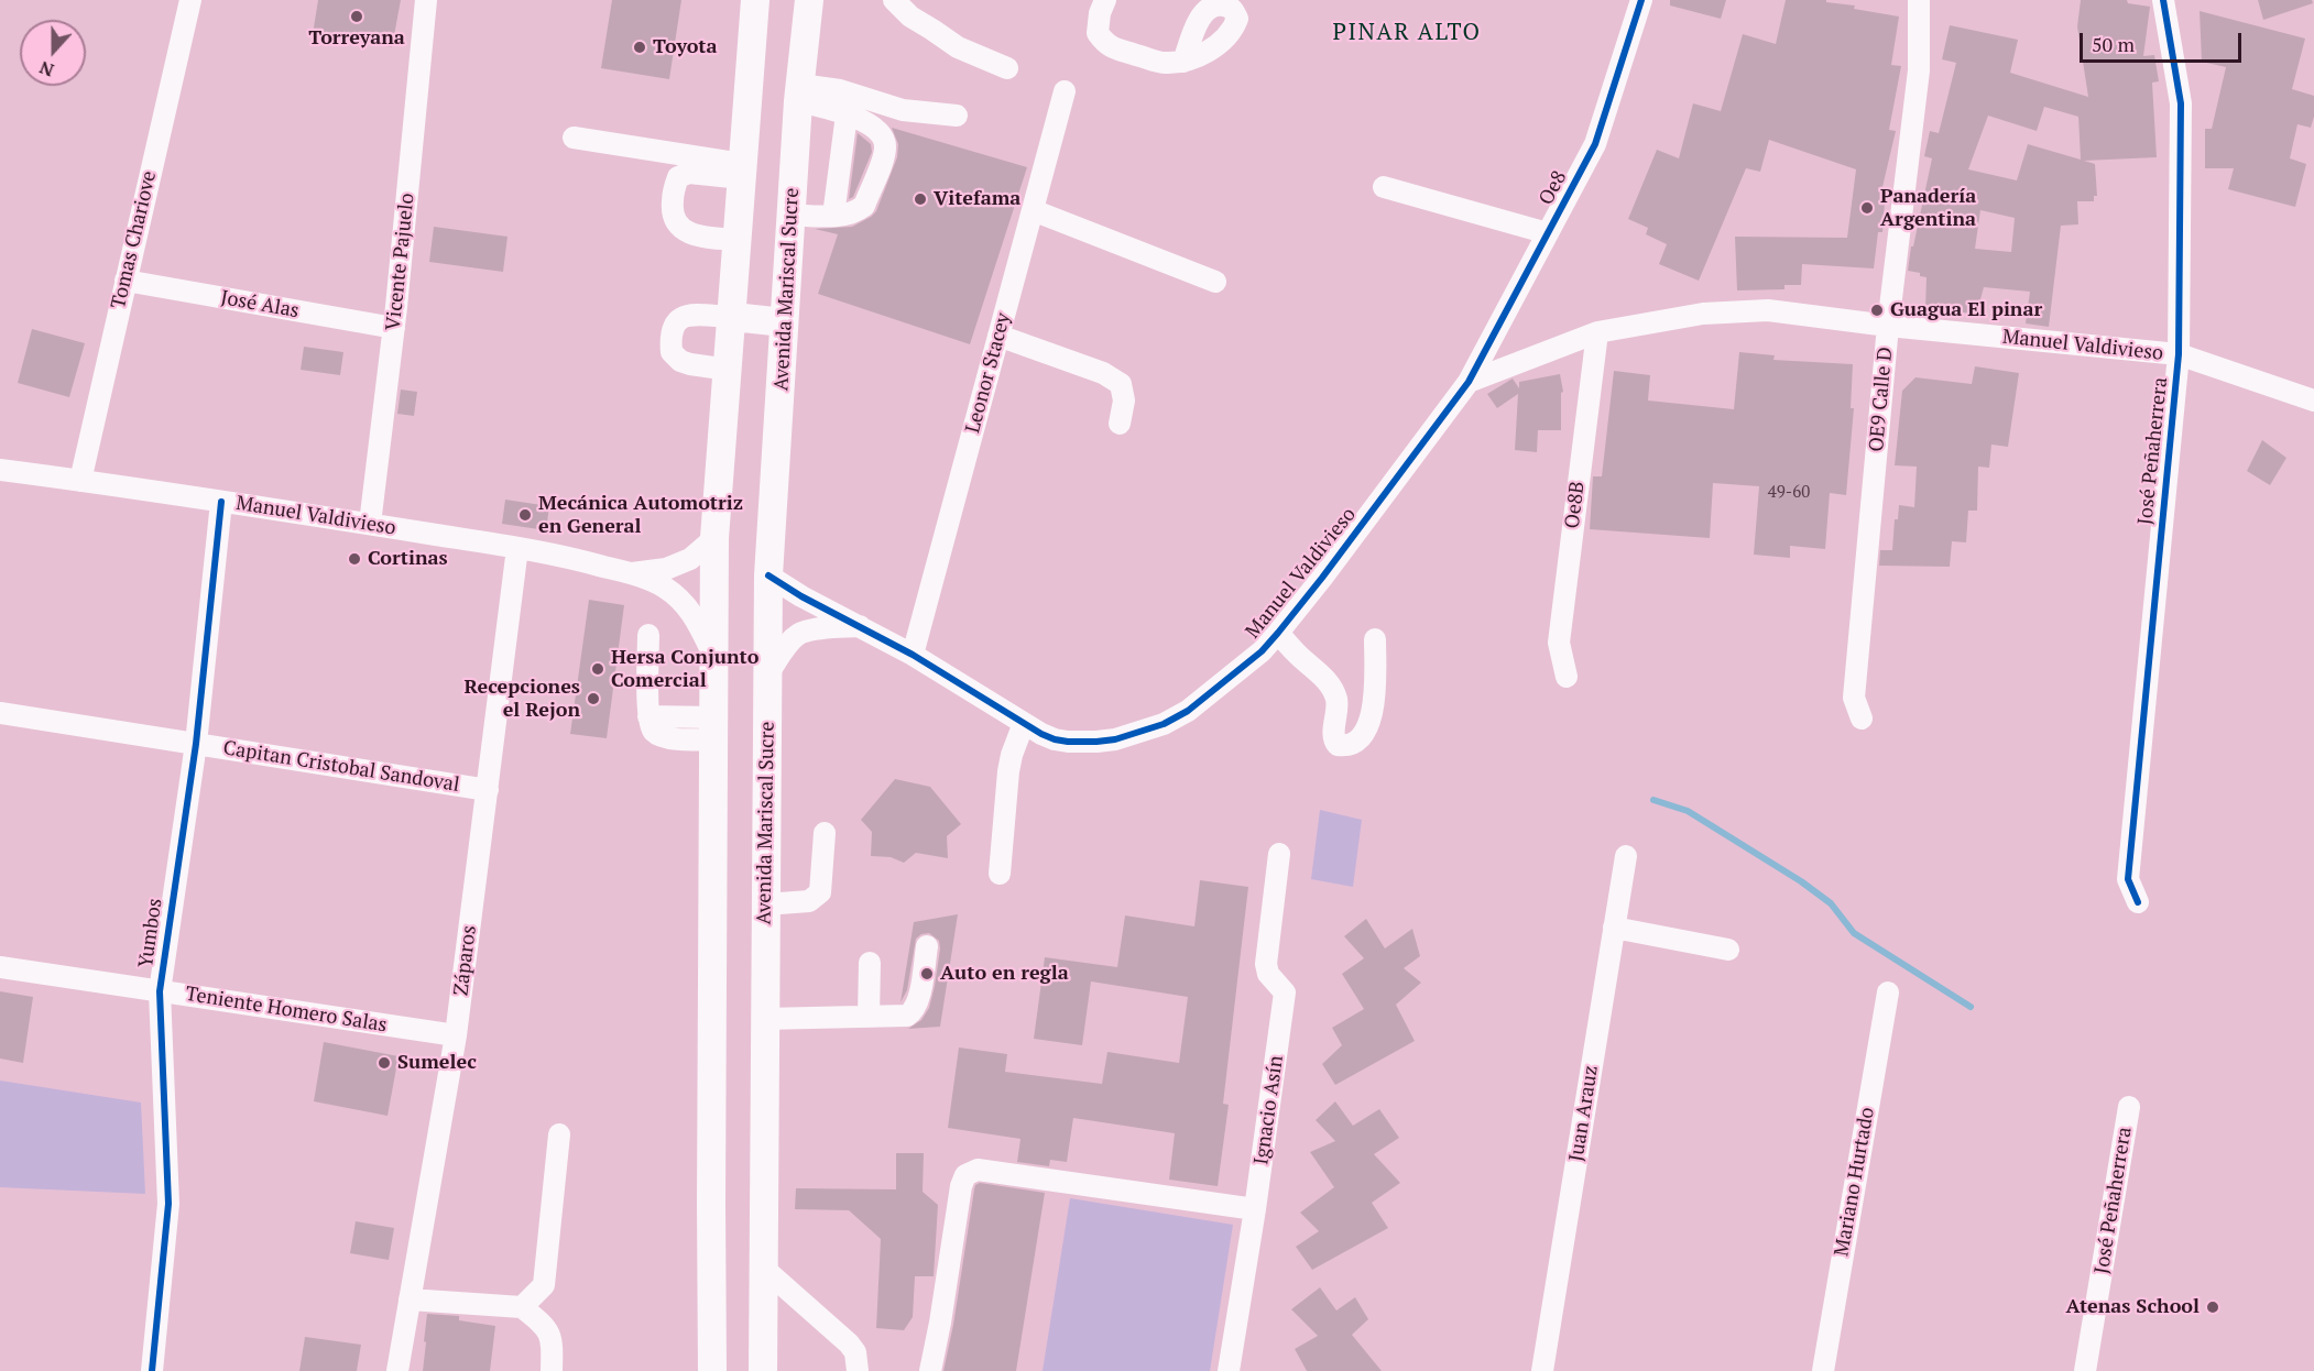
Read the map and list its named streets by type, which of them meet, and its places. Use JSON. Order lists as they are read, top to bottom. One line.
{"streets":{"main road":["Avenida Mariscal Sucre"],"street":["Oe8","Tomas Chariove","Vicente Pajuelo","José Alas","Manuel Valdivieso","Leonor Stacey","OE9 Calle D","José Peñaherrera","Oe8B","Capitan Cristobal Sandoval","Yumbos","Záparos","Teniente Homero Salas","Ignacio Asín","Juan Arauz","Mariano Hurtado"]},"crossings":[["Oe8","Manuel Valdivieso"],["Tomas Chariove","José Alas"],["Tomas Chariove","Manuel Valdivieso"],["Vicente Pajuelo","José Alas"],["Vicente Pajuelo","Manuel Valdivieso"],["Avenida Mariscal Sucre","Manuel Valdivieso"],["Manuel Valdivieso","Leonor Stacey"],["Manuel Valdivieso","OE9 Calle D"],["Manuel Valdivieso","José Peñaherrera"],["Manuel Valdivieso","Oe8B"],["Manuel Valdivieso","Yumbos"],["Manuel Valdivieso","Záparos"],["Capitan Cristobal Sandoval","Yumbos"],["Capitan Cristobal Sandoval","Záparos"],["Yumbos","Teniente Homero Salas"],["Záparos","Teniente Homero Salas"]],"districts":["PINAR ALTO"],"places":["Torreyana","Toyota","Vitefama","Panadería Argentina","Guagua El pinar","Mecánica Automotriz en General","Cortinas","Hersa Conjunto Comercial","Recepciones el Rejon","Auto en regla","Sumelec","Atenas School"],"house_numbers":["49-60"],"scale_bar":"50 m","north":"bottom"}
